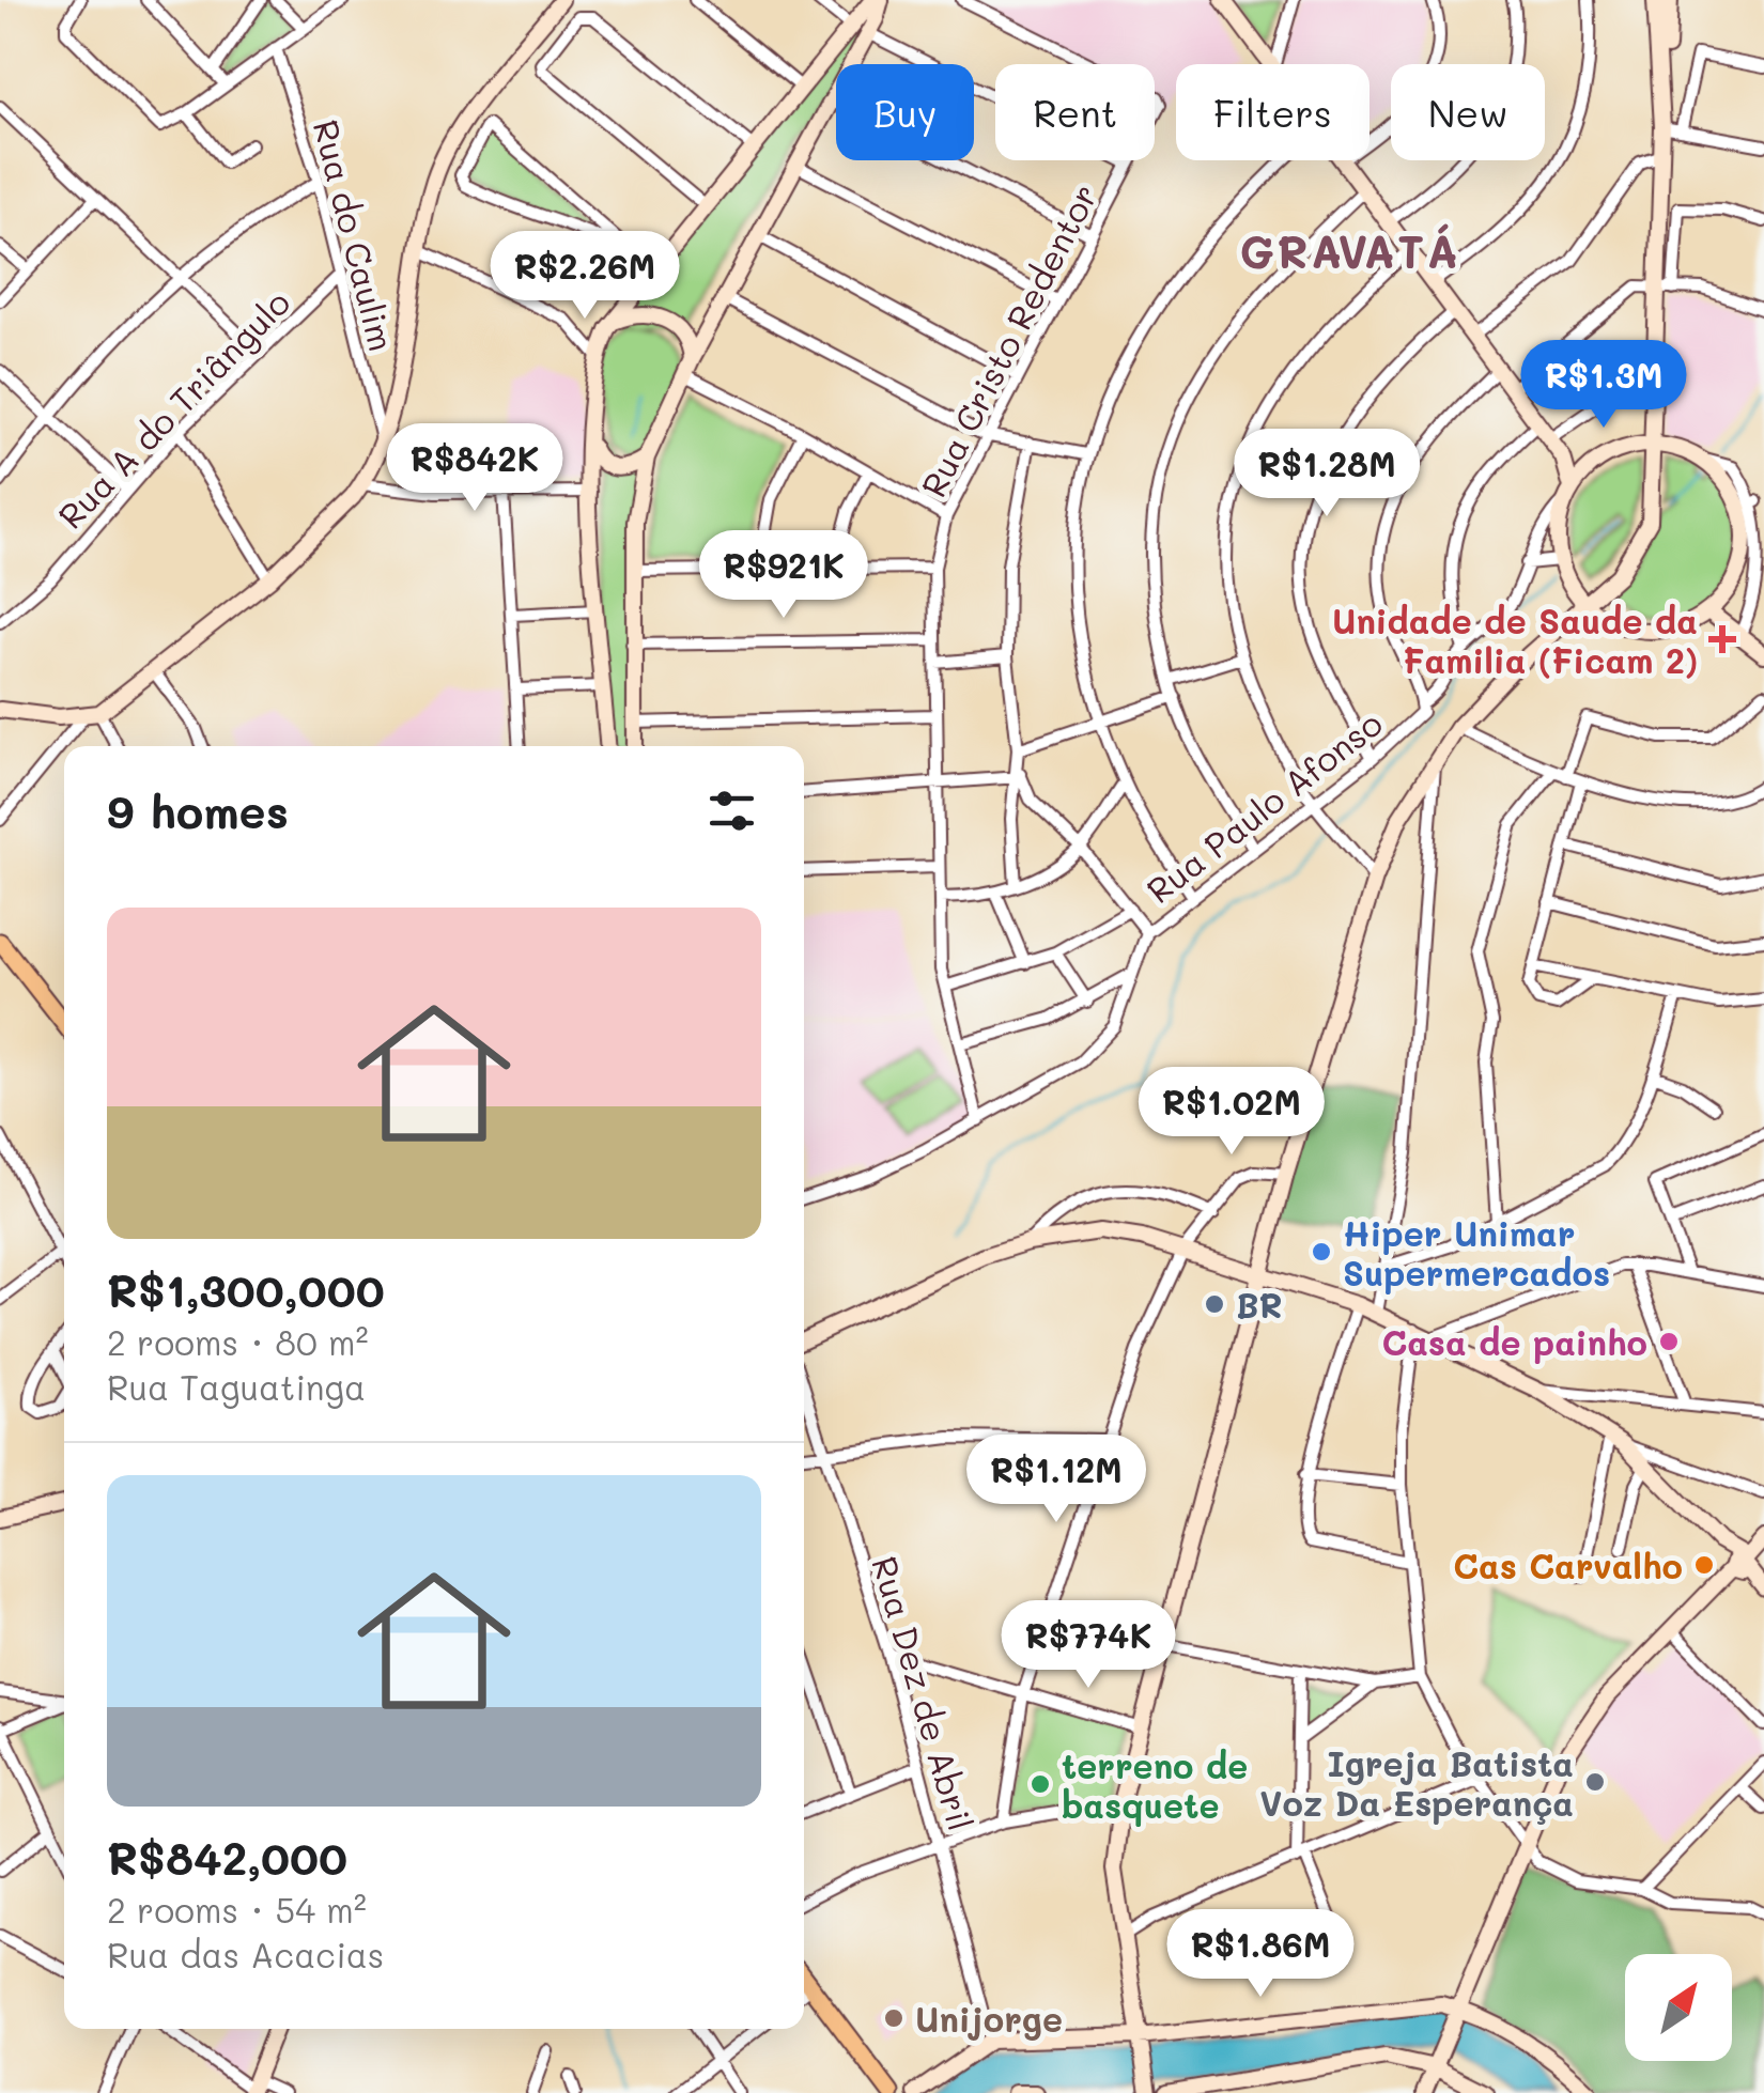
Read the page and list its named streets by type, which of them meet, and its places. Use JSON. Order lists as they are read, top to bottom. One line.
{"streets":{"street":["Rua do Caulim","Rua Cristo Redentor","Rua A do Triângulo","Rua Paulo Afonso","Rua Dez de Abril"]},"crossings":[["Rua do Caulim","Rua A do Triângulo"],["Rua Cristo Redentor","Rua Paulo Afonso"]],"districts":["GRAVATÁ"],"places":{"health":["Unidade de Saude da Familia (Ficam 2)"],"other":["Hiper Unimar Supermercados","BR","Casa de painho","Cas Carvalho","Igreja Batista Voz Da Esperança","terreno de basquete","Unijorge"]},"north":"top right","page":{"chip":["Buy","Rent","Filters","New"],"price":["R$2.26M","R$1.3M","R$842K","R$1.28M","R$921K","R$1.02M","R$1.12M","R$774K","R$1.86M"],"heading":"9 homes","list":[{"name":"R$1,300,000","note":"2 rooms · 80 m² · Rua Taguatinga"},{"name":"R$842,000","note":"2 rooms · 54 m² · Rua das Acacias"}]}}
